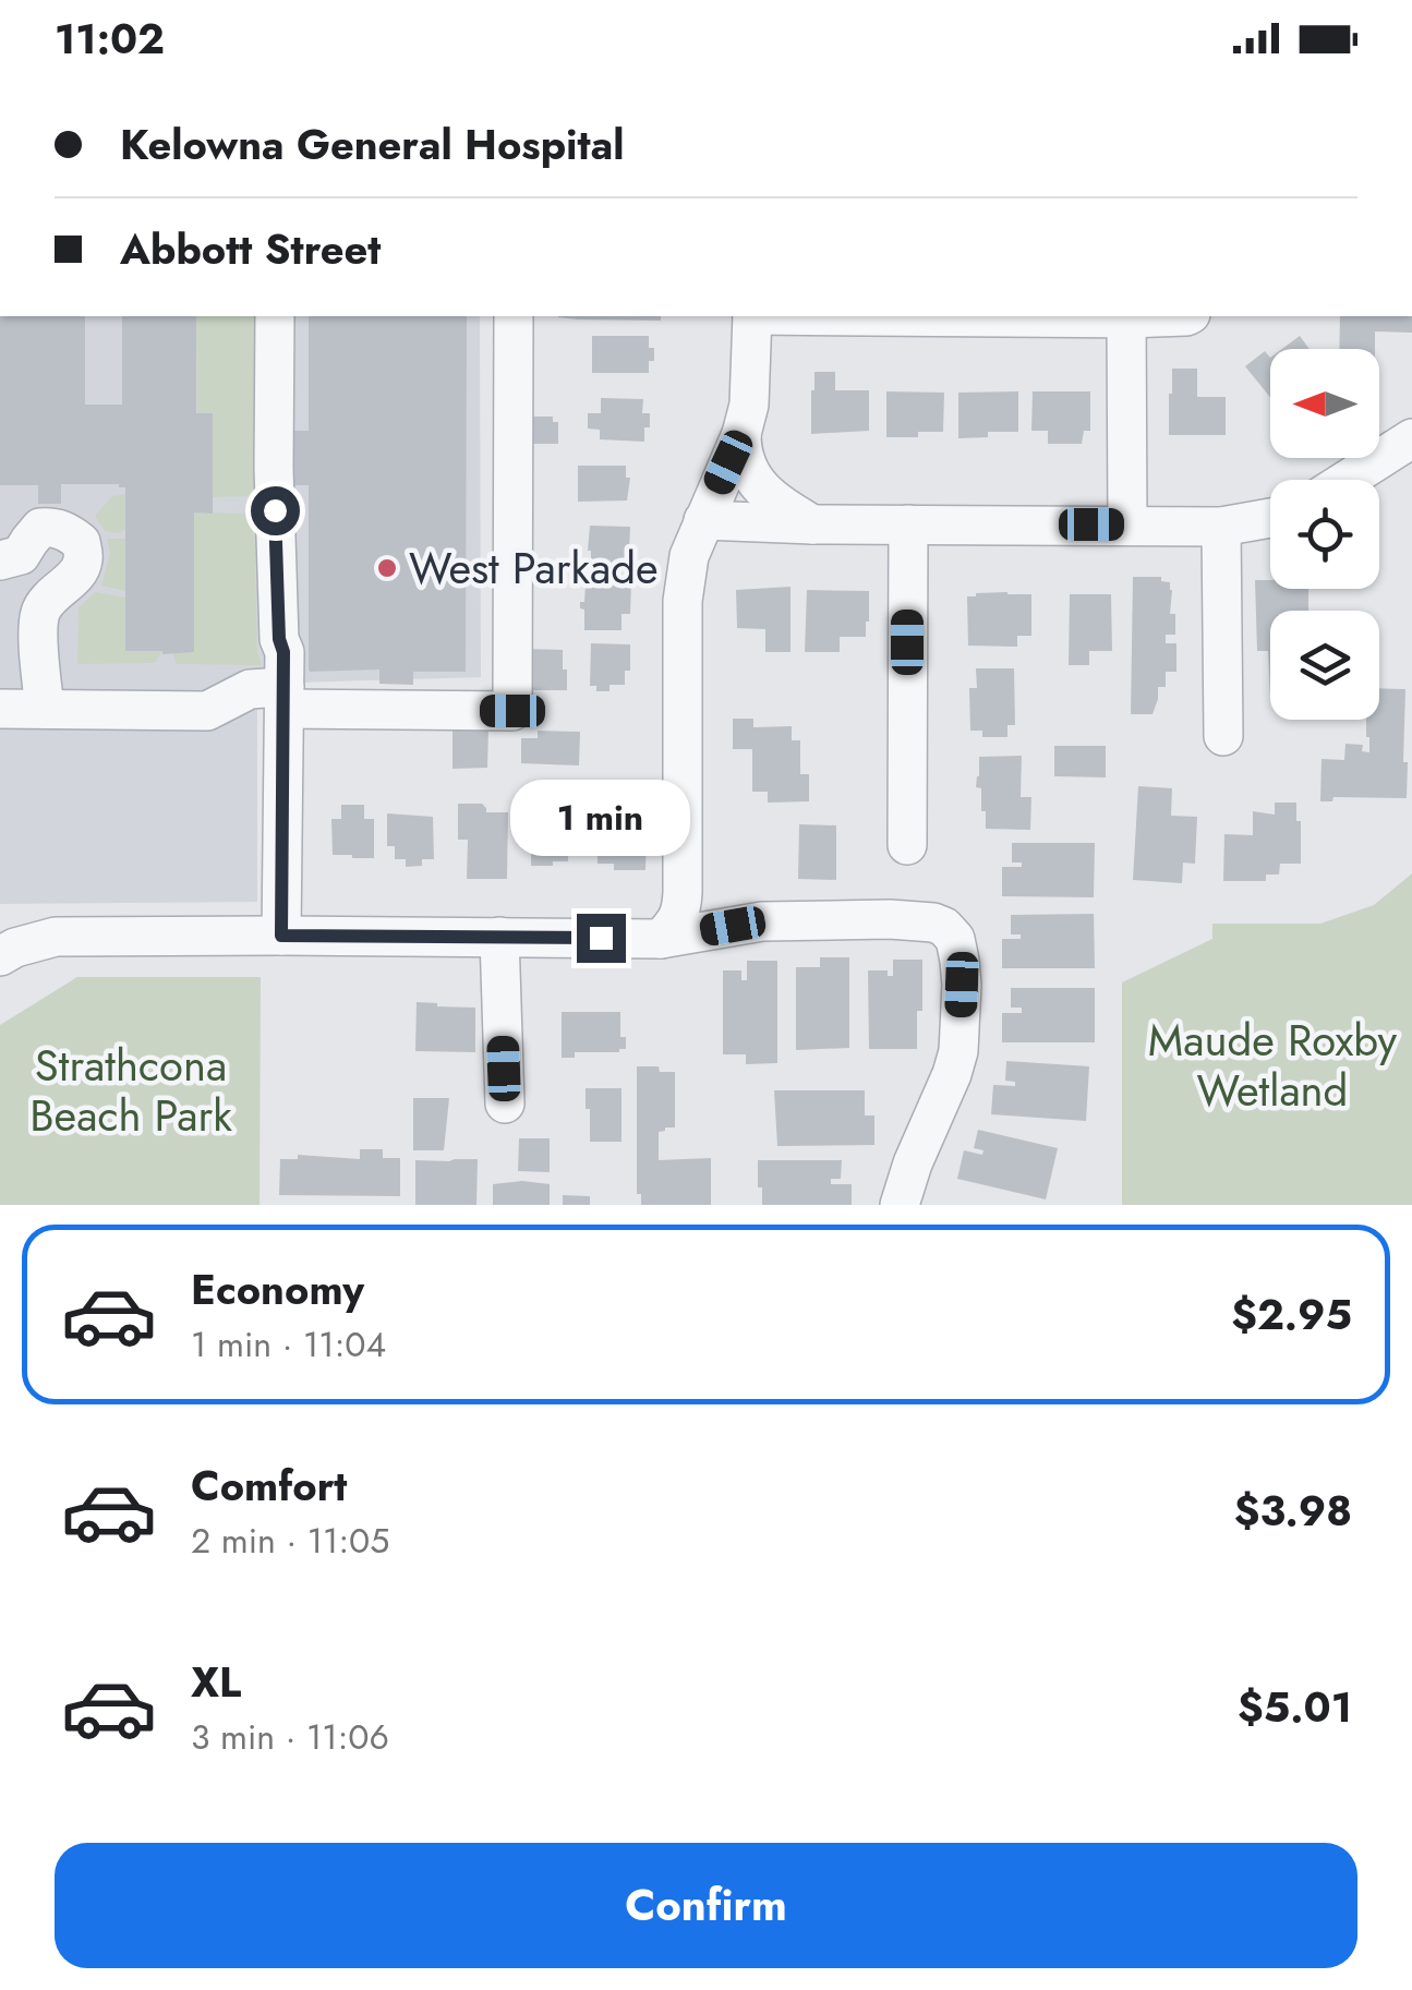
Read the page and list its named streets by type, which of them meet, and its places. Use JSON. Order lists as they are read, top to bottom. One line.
{"parks":["Maude Roxby Wetland","Strathcona Beach Park"],"places":["West Parkade"],"north":"left","page":{"status":"11:02","banner":["Kelowna General Hospital","Abbott Street"],"bubble":"1 min","list":[{"name":"Economy","note":"1 min · 11:04","value":"$2.95"},{"name":"Comfort","note":"2 min · 11:05","value":"$3.98"},{"name":"XL","note":"3 min · 11:06","value":"$5.01"}],"buttons":"Confirm"}}
